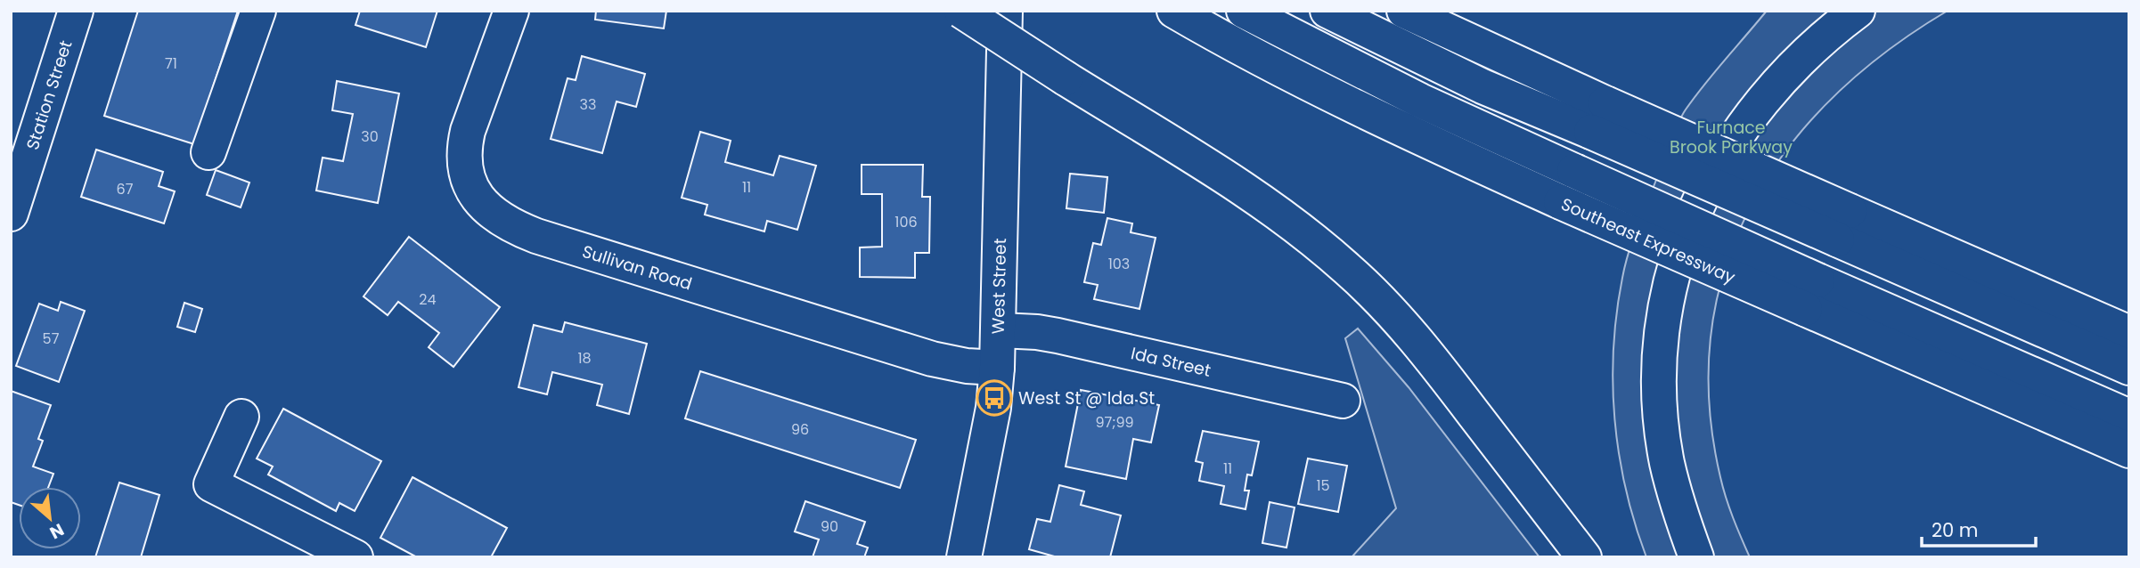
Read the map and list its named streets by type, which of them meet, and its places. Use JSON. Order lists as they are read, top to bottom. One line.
{"streets":{"main road":["Station Street","Southeast Expressway","Sullivan Road","West Street","Ida Street"]},"crossings":[["Sullivan Road","West Street"],["West Street","Ida Street"]],"parks":["Furnace Brook Parkway"],"places":{"bus stop":["West St @ Ida St"]},"house_numbers":["71","33","30","11","67","106","103","24","57","18","97;99","96","11","15","90"],"scale_bar":"20 m","north":"bottom right"}
